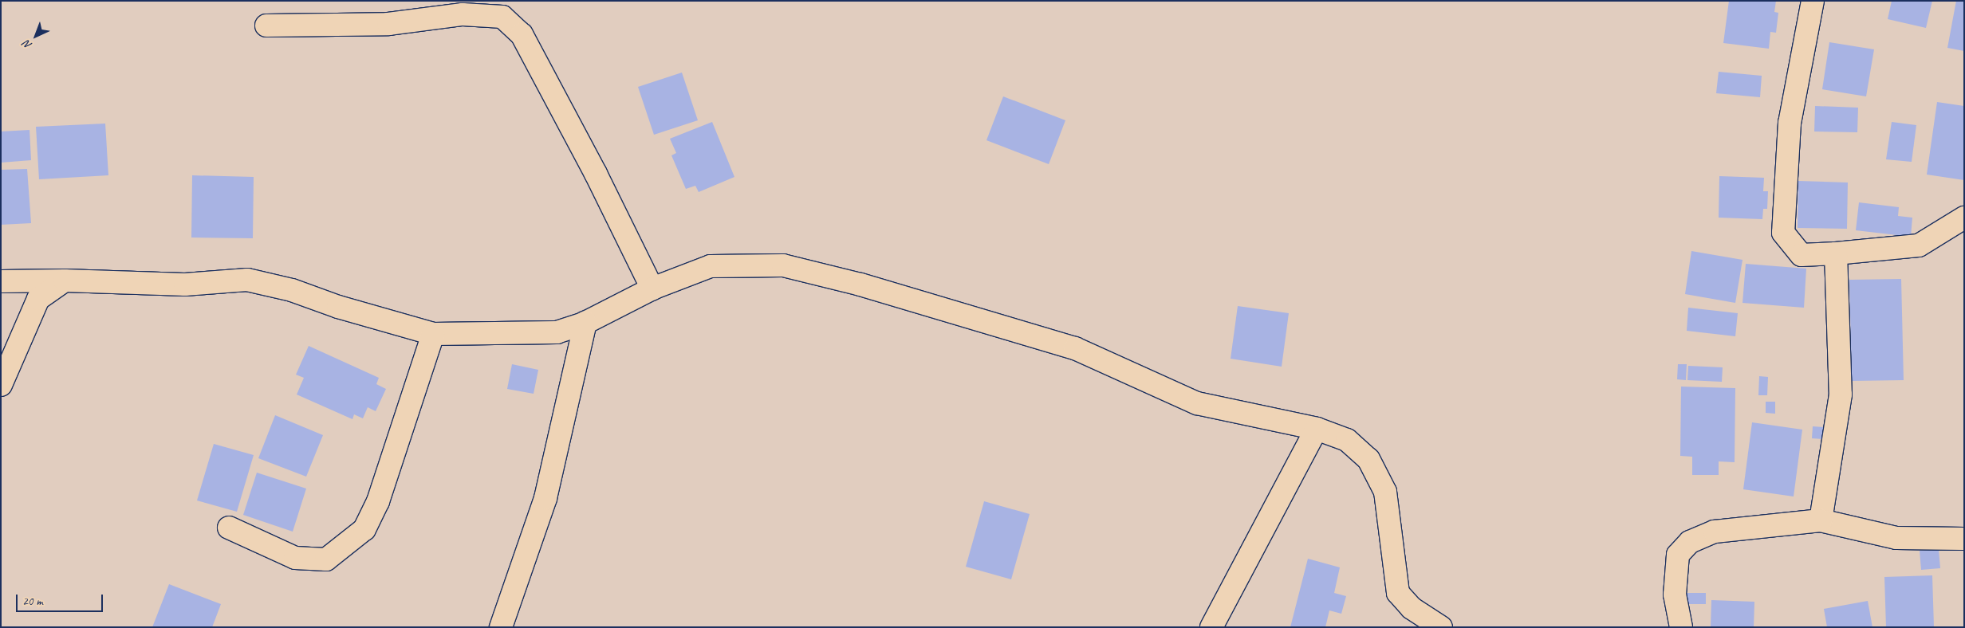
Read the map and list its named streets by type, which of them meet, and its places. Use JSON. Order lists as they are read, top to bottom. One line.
{"scale_bar":"20 m","north":"bottom left"}
